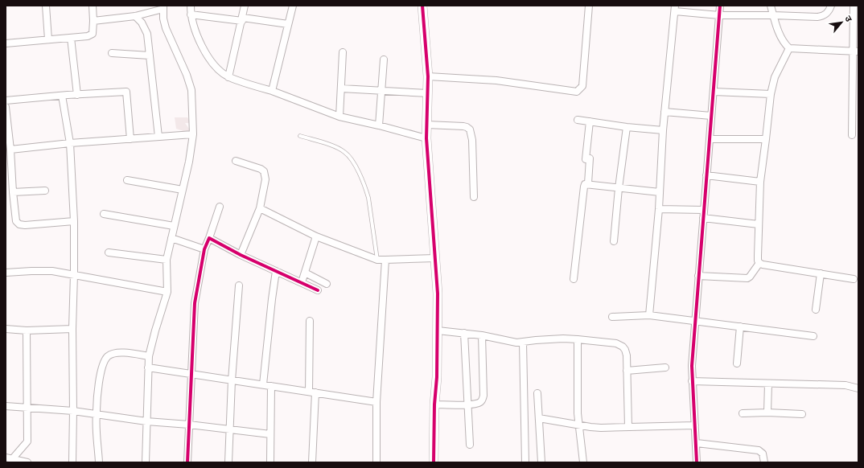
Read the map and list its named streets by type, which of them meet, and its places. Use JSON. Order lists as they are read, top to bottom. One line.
{"north":"top right"}
